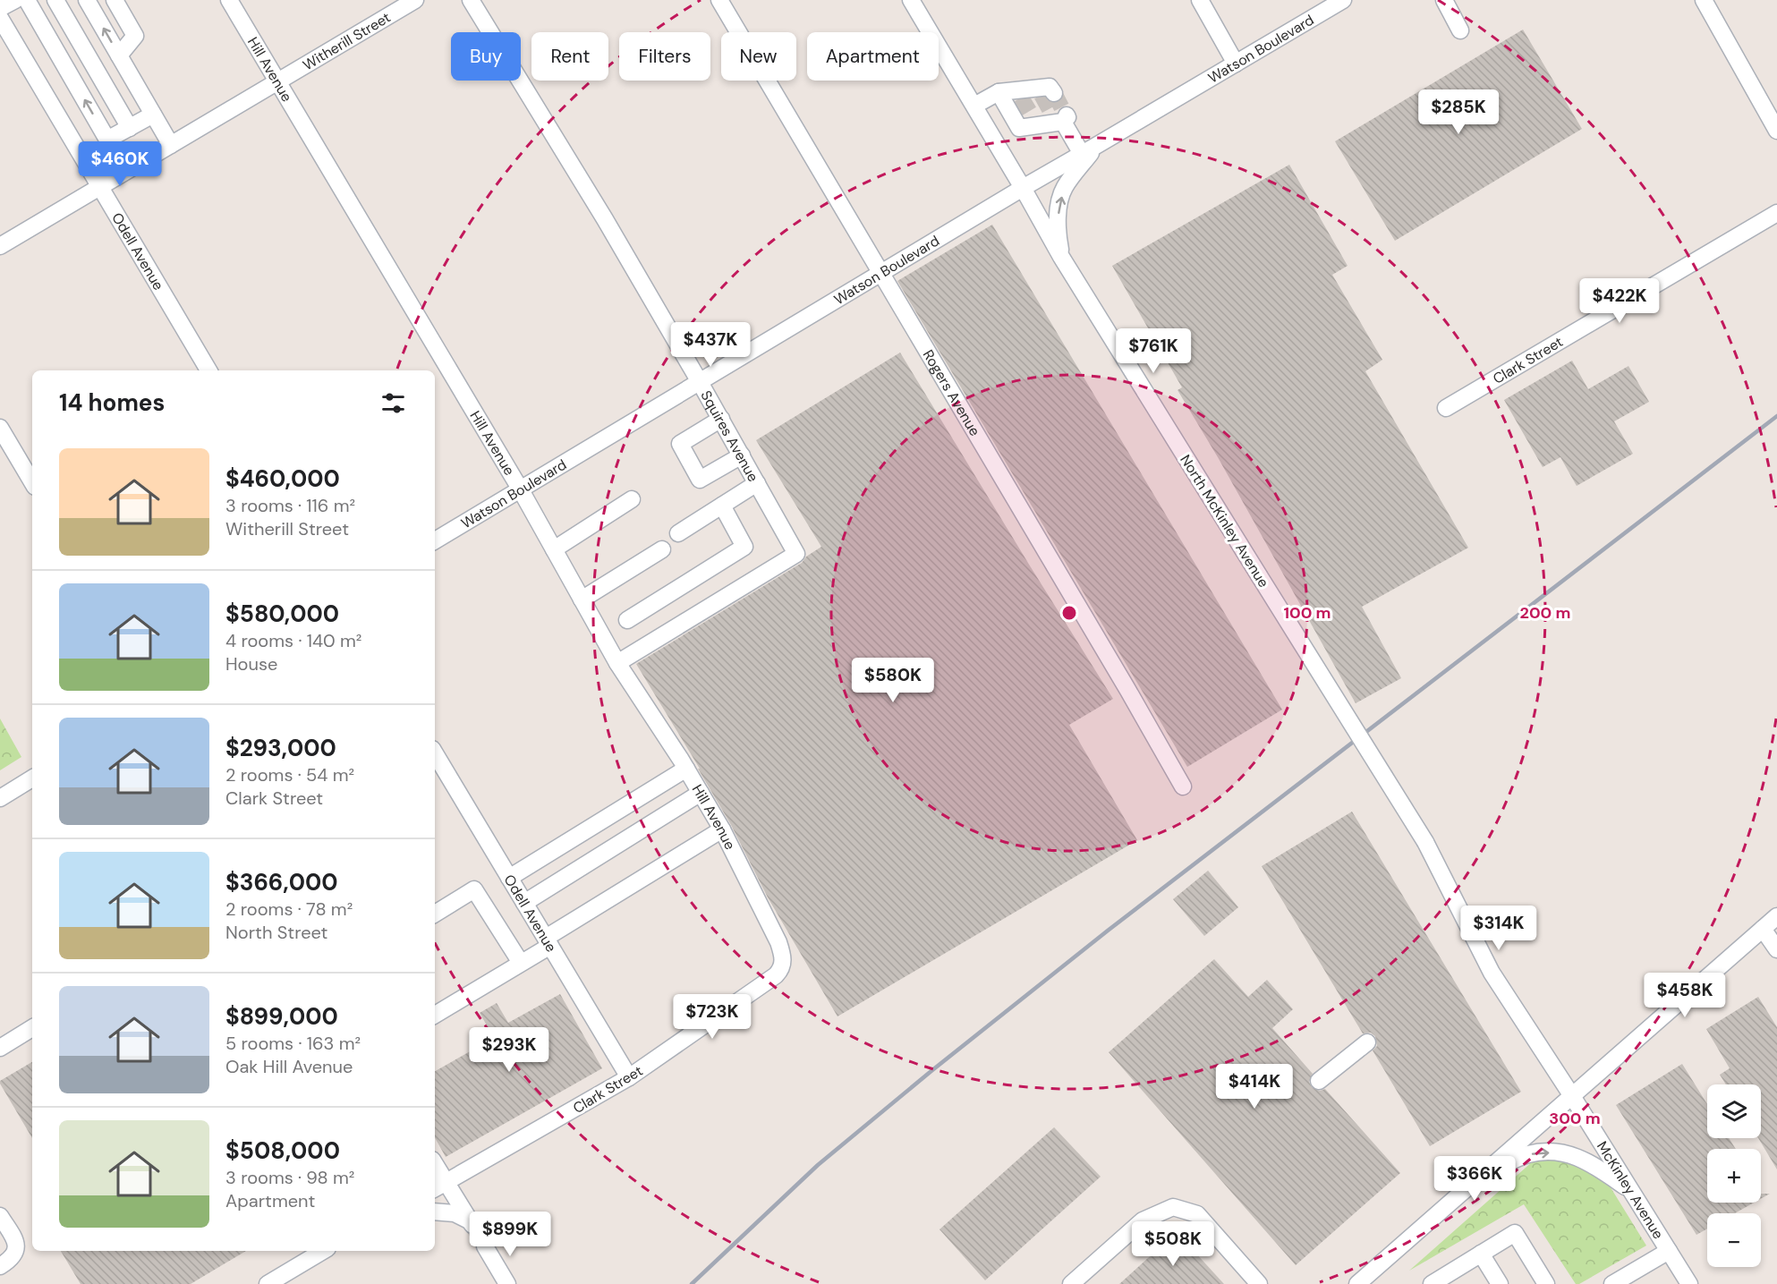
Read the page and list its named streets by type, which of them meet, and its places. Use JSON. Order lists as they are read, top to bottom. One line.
{"streets":{"street":["Witherill Street","Watson Boulevard","Hill Avenue","Odell Avenue","Clark Street","Rogers Avenue","Squires Avenue","North McKinley Avenue","McKinley Avenue"]},"crossings":[["Witherill Street","Hill Avenue"],["Witherill Street","Odell Avenue"],["Watson Boulevard","Hill Avenue"],["Watson Boulevard","Rogers Avenue"],["Watson Boulevard","Squires Avenue"],["Watson Boulevard","North McKinley Avenue"],["Hill Avenue","Clark Street"],["Hill Avenue","Squires Avenue"],["Odell Avenue","Clark Street"],["North McKinley Avenue","McKinley Avenue"]],"page":{"chip":["Buy","Rent","Filters","New","Apartment"],"price":["$285K","$460K","$422K","$437K","$761K","$580K","$314K","$458K","$723K","$293K","$414K","$366K","$899K","$508K"],"heading":"14 homes","list":[{"name":"$460,000","note":"3 rooms · 116 m² · Witherill Street"},{"name":"$580,000","note":"4 rooms · 140 m² · House"},{"name":"$293,000","note":"2 rooms · 54 m² · Clark Street"},{"name":"$366,000","note":"2 rooms · 78 m² · North Street"},{"name":"$899,000","note":"5 rooms · 163 m² · Oak Hill Avenue"},{"name":"$508,000","note":"3 rooms · 98 m² · Apartment"}],"map_buttons":["+","−"]},"rings":["100 m","200 m","300 m"]}
